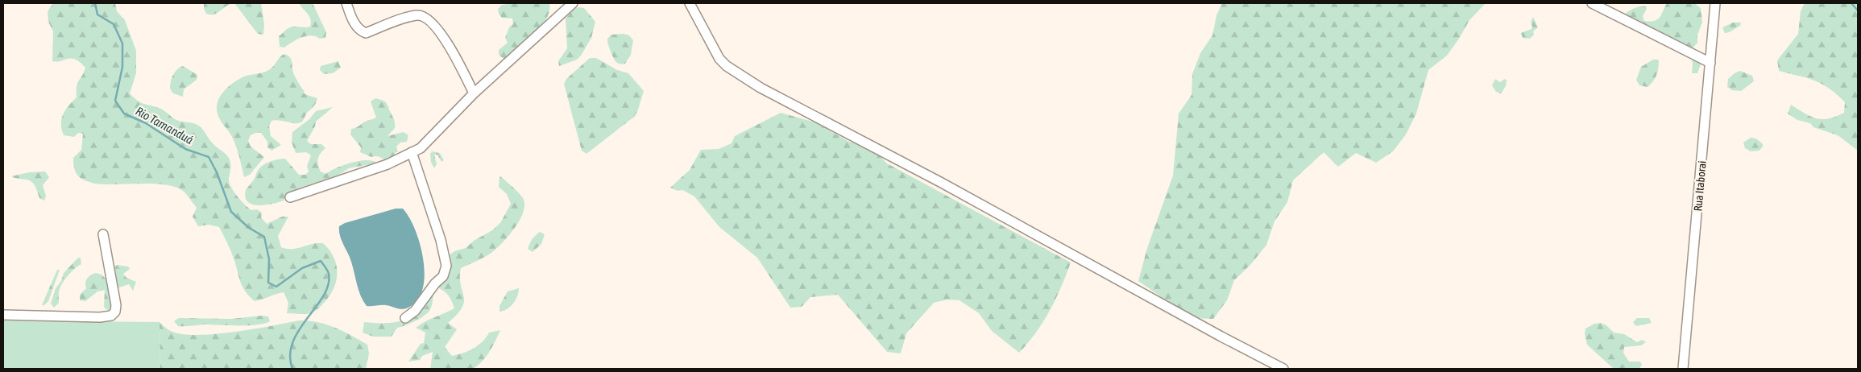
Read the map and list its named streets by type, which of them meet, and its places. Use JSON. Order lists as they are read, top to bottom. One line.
{"streets":{"street":["Rua Itaborai"]},"water":["Rio Tamanduá"]}
